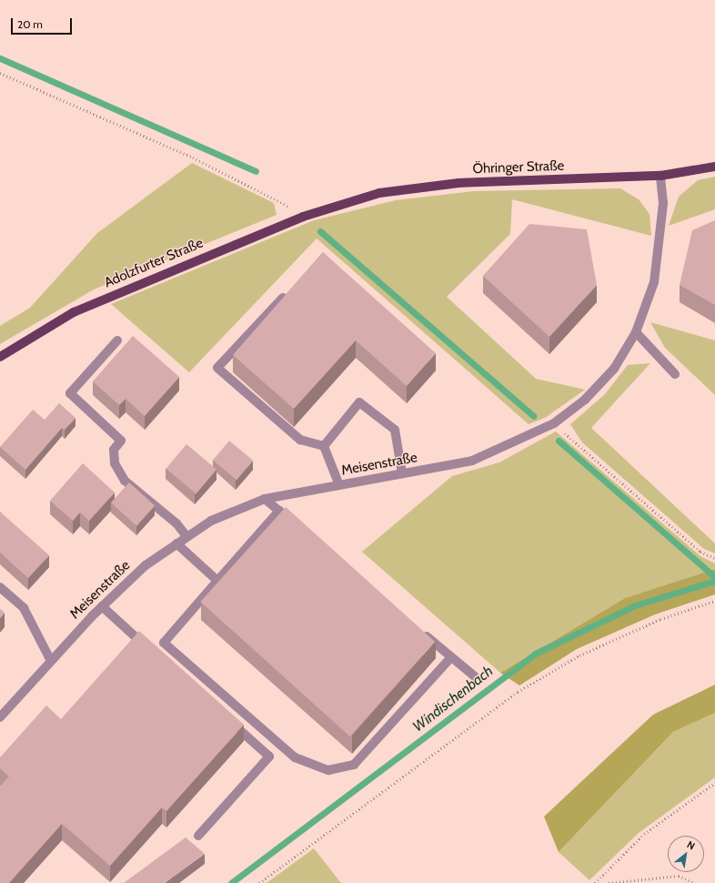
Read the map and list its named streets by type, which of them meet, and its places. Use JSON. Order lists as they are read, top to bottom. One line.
{"streets":{"main road":["Öhringer Straße","Adolzfurter Straße"],"street":["Meisenstraße"]},"crossings":[["Öhringer Straße","Adolzfurter Straße"],["Öhringer Straße","Meisenstraße"]],"water":["Windischenbach"],"scale_bar":"20 m","north":"top right"}
